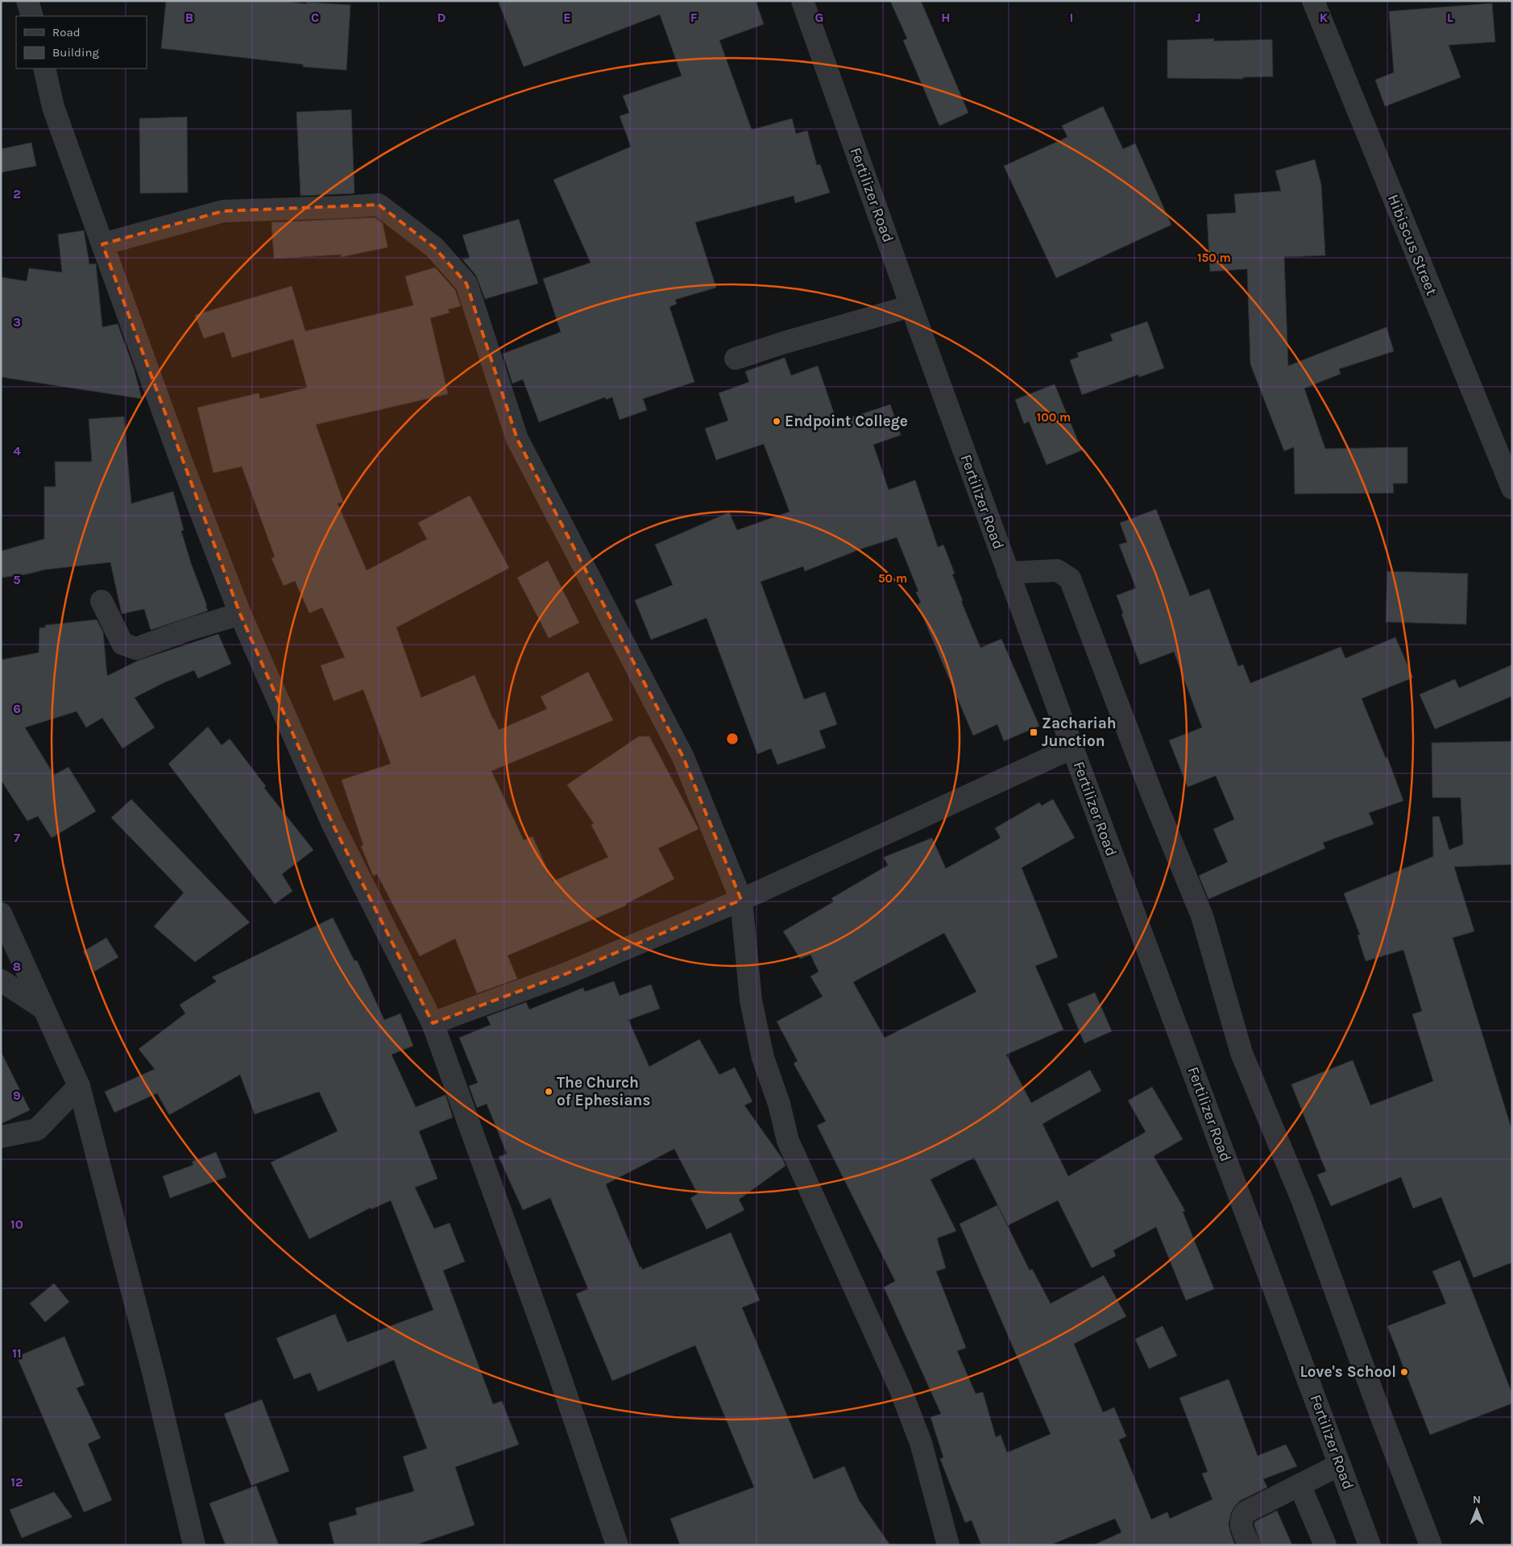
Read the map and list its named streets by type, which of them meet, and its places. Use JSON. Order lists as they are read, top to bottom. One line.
{"streets":{"street":["Fertilizer Road","Hibiscus Street"]},"places":{"other":["Endpoint College","The Church of Ephesians","Love's School"],"transit":["Zachariah Junction"]},"legend":["Road","Building"],"north":"top","grid":{"columns":["B","C","D","E","F","G","H","I","J","K","L"],"rows":["2","3","4","5","6","7","8","9","10","11","12"]},"rings":["150 m","100 m","50 m"]}
